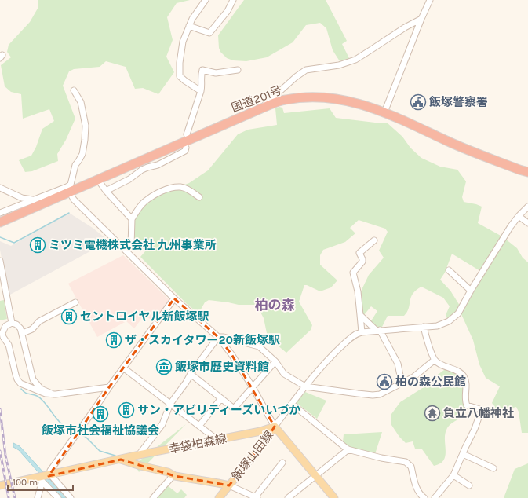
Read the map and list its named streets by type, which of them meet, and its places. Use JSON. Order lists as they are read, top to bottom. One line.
{"streets":{"highway":["国道201号"],"main road":["幸袋柏森線","飯塚山田線"]},"crossings":[["幸袋柏森線","飯塚山田線"]],"districts":["柏の森"],"places":{"public building":["飯塚警察署","柏の森公民館"],"building":["ミツミ電機株式会社 九州事業所","セントロイヤル新飯塚駅","ザ・スカイタワー20新飯塚駅","サン・アビリティーズいいづか","飯塚市社会福祉協議会"],"museum":["飯塚市歴史資料館"],"temple":["負立八幡神社"]},"scale_bar":"100 m"}
